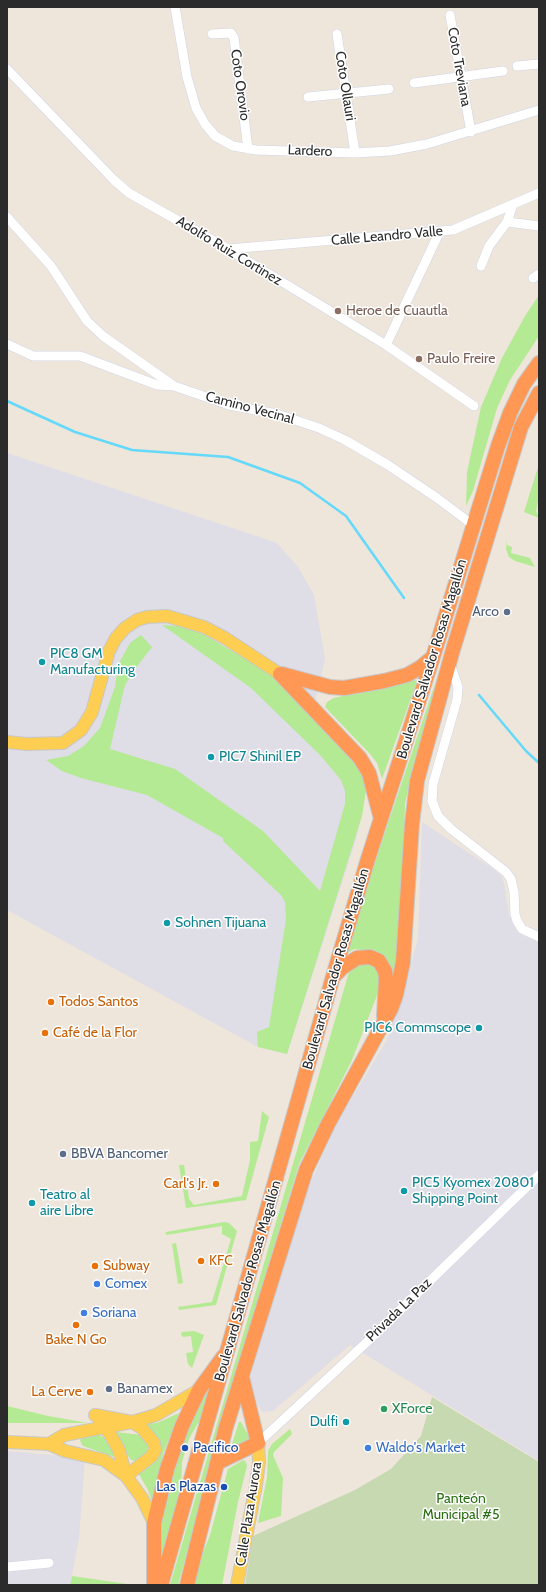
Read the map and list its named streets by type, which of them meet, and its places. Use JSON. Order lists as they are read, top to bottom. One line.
{"streets":{"highway":["Boulevard Salvador Rosas Magallón"],"main road":["Calle Plaza Aurora"],"street":["Coto Treviana","Coto Orovio","Coto Ollauri","Lardero","Calle Leandro Valle","Adolfo Ruiz Cortinez","Camino Vecinal","Privada La Paz"]},"crossings":[["Coto Treviana","Lardero"],["Coto Orovio","Lardero"],["Coto Ollauri","Lardero"],["Calle Leandro Valle","Adolfo Ruiz Cortinez"],["Camino Vecinal","Boulevard Salvador Rosas Magallón"],["Privada La Paz","Calle Plaza Aurora"]],"parks":["Panteón Municipal #5"],"places":["Heroe de Cuautla","Paulo Freire","Arco","PIC8 GM Manufacturing","PIC7 Shinil EP","Sohnen Tijuana","Todos Santos","PIC6 Commscope","Café de la Flor","BBVA Bancomer","Carl's Jr.","PIC5 Kyomex 20801 Shipping Point","Teatro al aire Libre","KFC","Subway","Comex","Soriana","Bake N Go","Banamex","La Cerve","XForce","Dulfi","Pacifico","Waldo's Market","Las Plazas"]}
